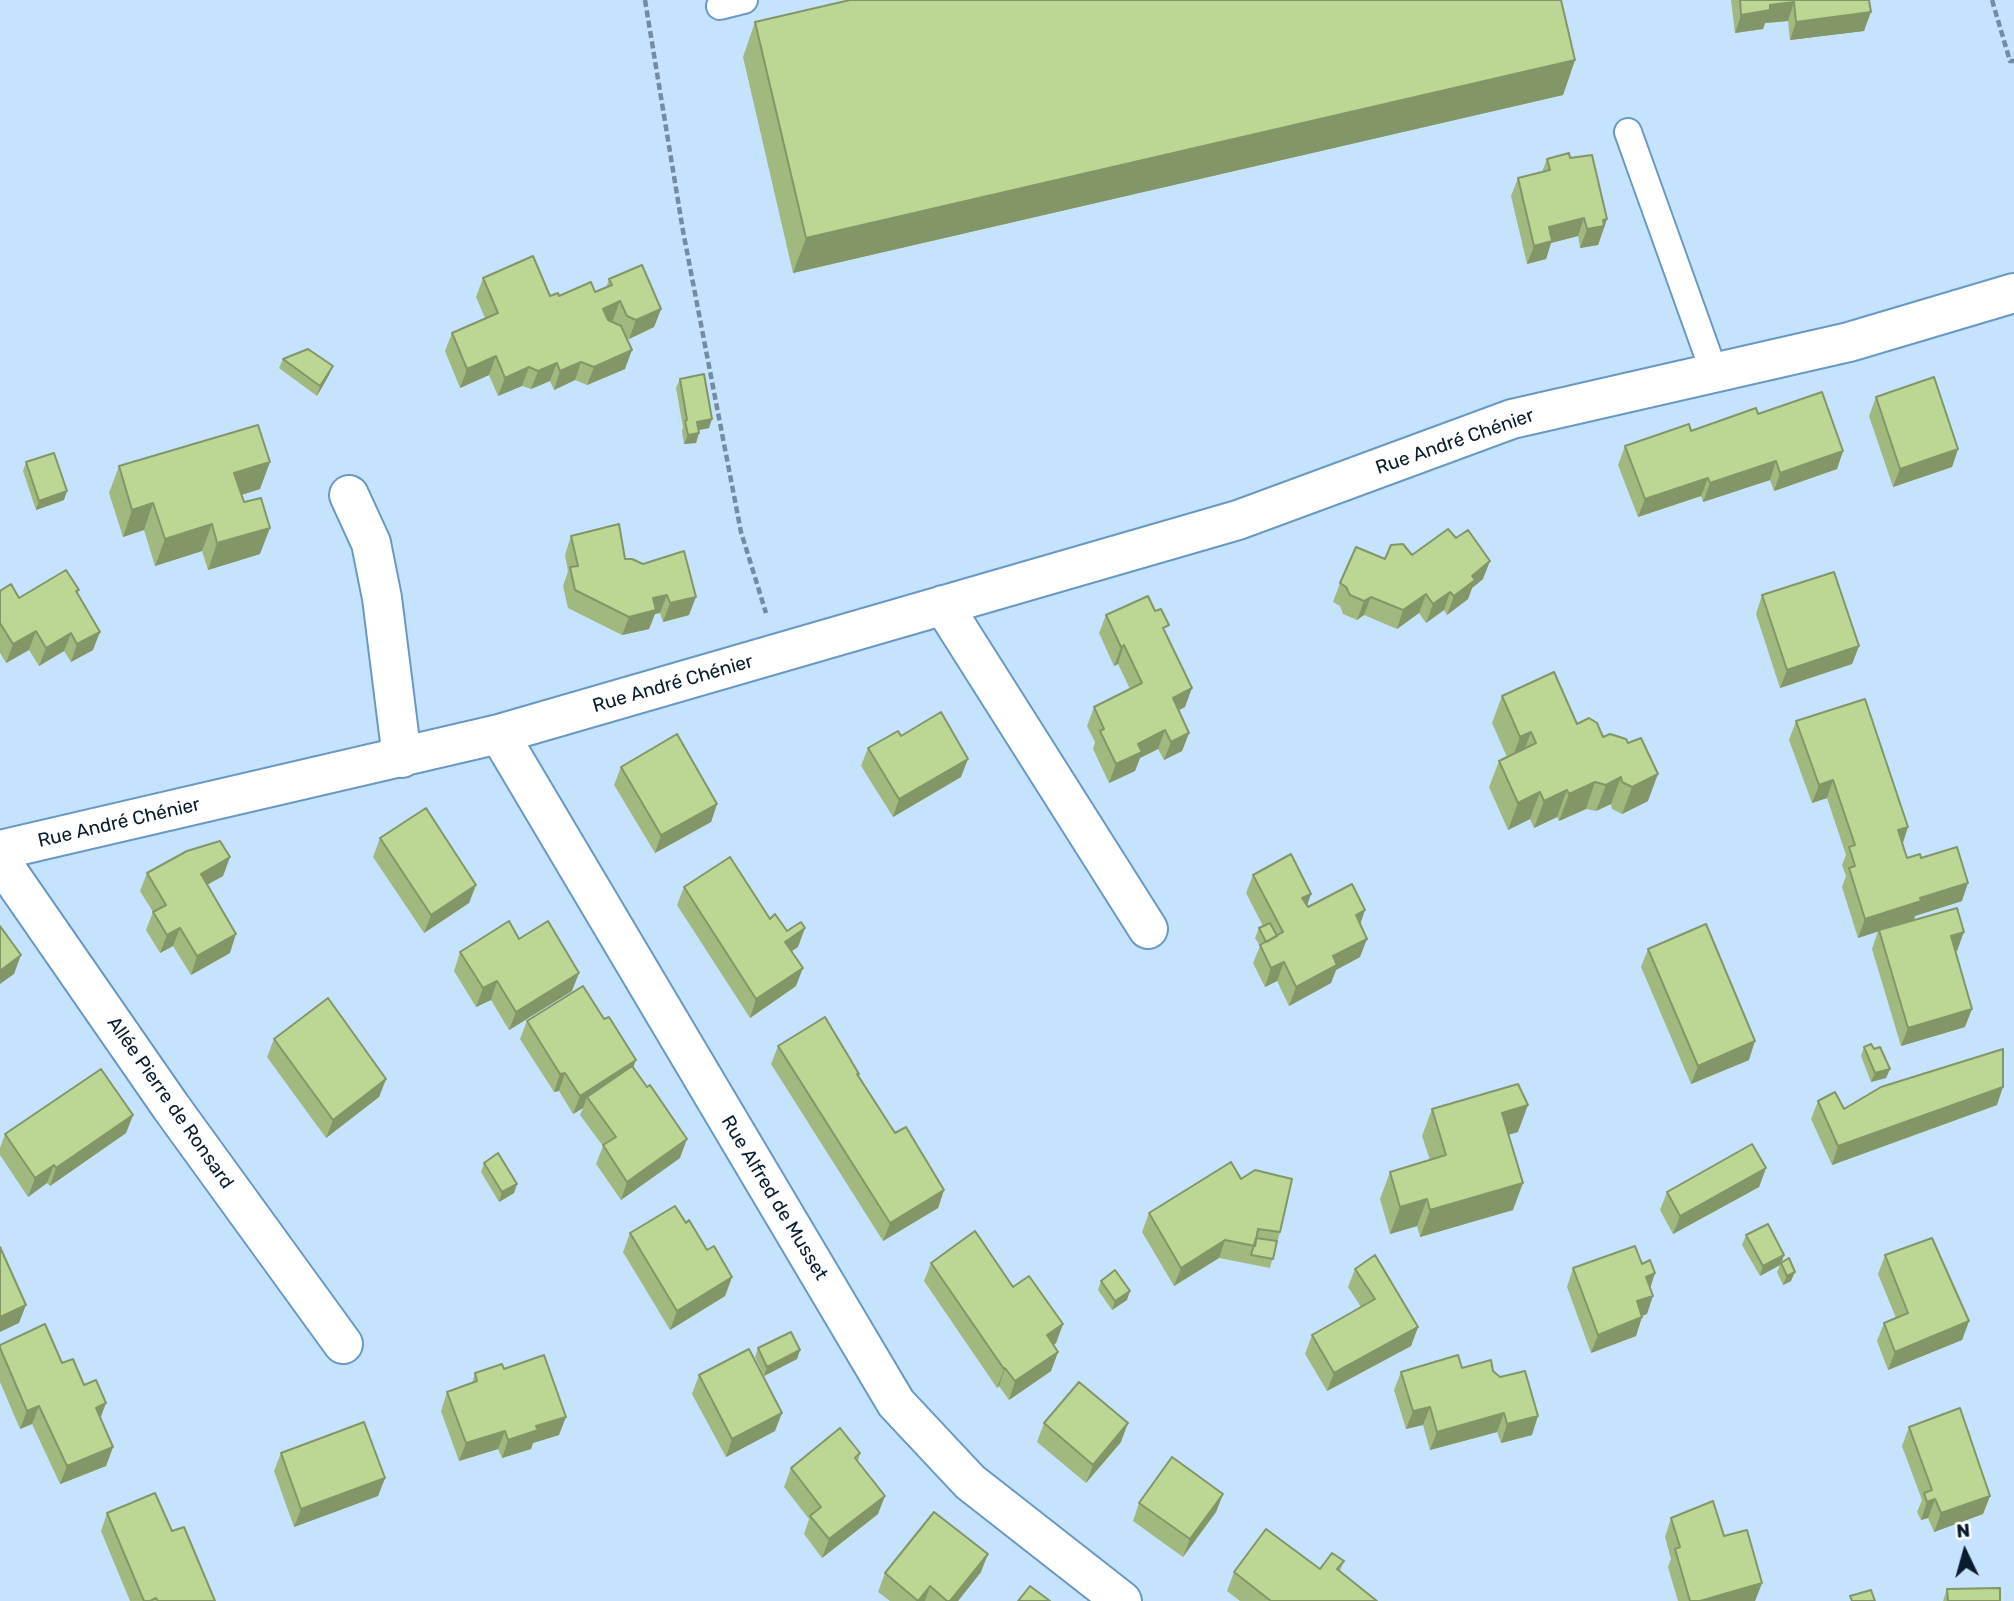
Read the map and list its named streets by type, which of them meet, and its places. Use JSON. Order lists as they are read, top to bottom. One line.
{"streets":{"street":["Rue André Chénier","Allée Pierre de Ronsard","Rue Alfred de Musset"]},"crossings":[["Rue André Chénier","Rue Alfred de Musset"]],"north":"top"}
